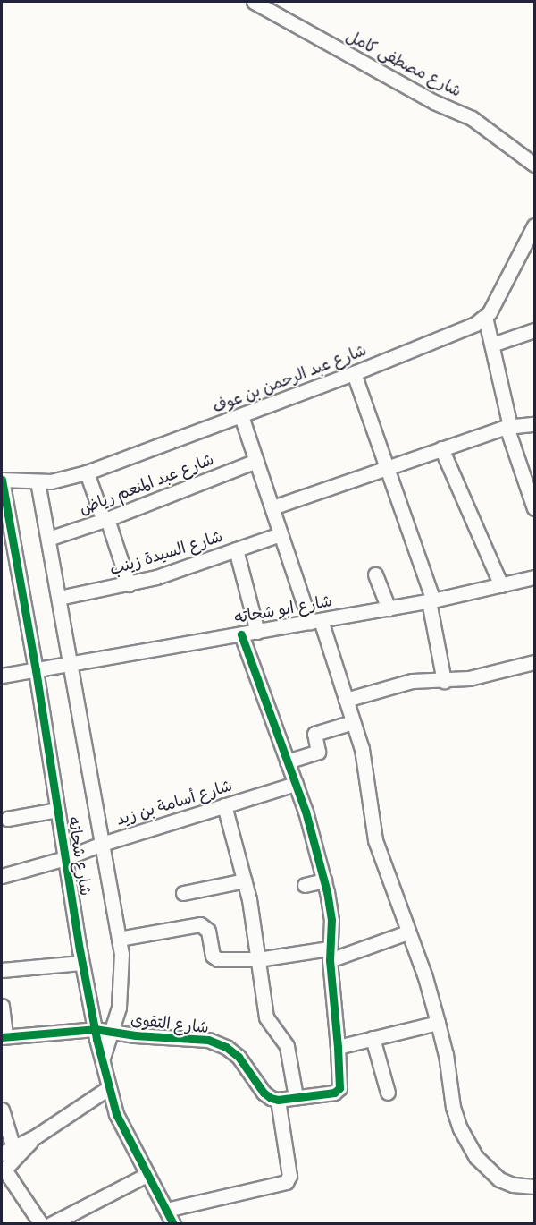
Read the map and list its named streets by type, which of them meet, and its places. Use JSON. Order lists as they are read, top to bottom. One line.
{"streets":{"street":["شارع مصطفى كامل","شارع عبد الرحمن بن عوف","شارع عبد المنعم رياض","شارع السيدة زينب","شارع ابو شحاته","شارع أسامة بن زيد","شارع شحاته","شارع التقوى"]},"crossings":[["شارع عبد الرحمن بن عوف","شارع شحاته"],["شارع عبد المنعم رياض","شارع شحاته"],["شارع السيدة زينب","شارع شحاته"],["شارع ابو شحاته","شارع شحاته"],["شارع أسامة بن زيد","شارع شحاته"],["شارع شحاته","شارع التقوى"]]}
